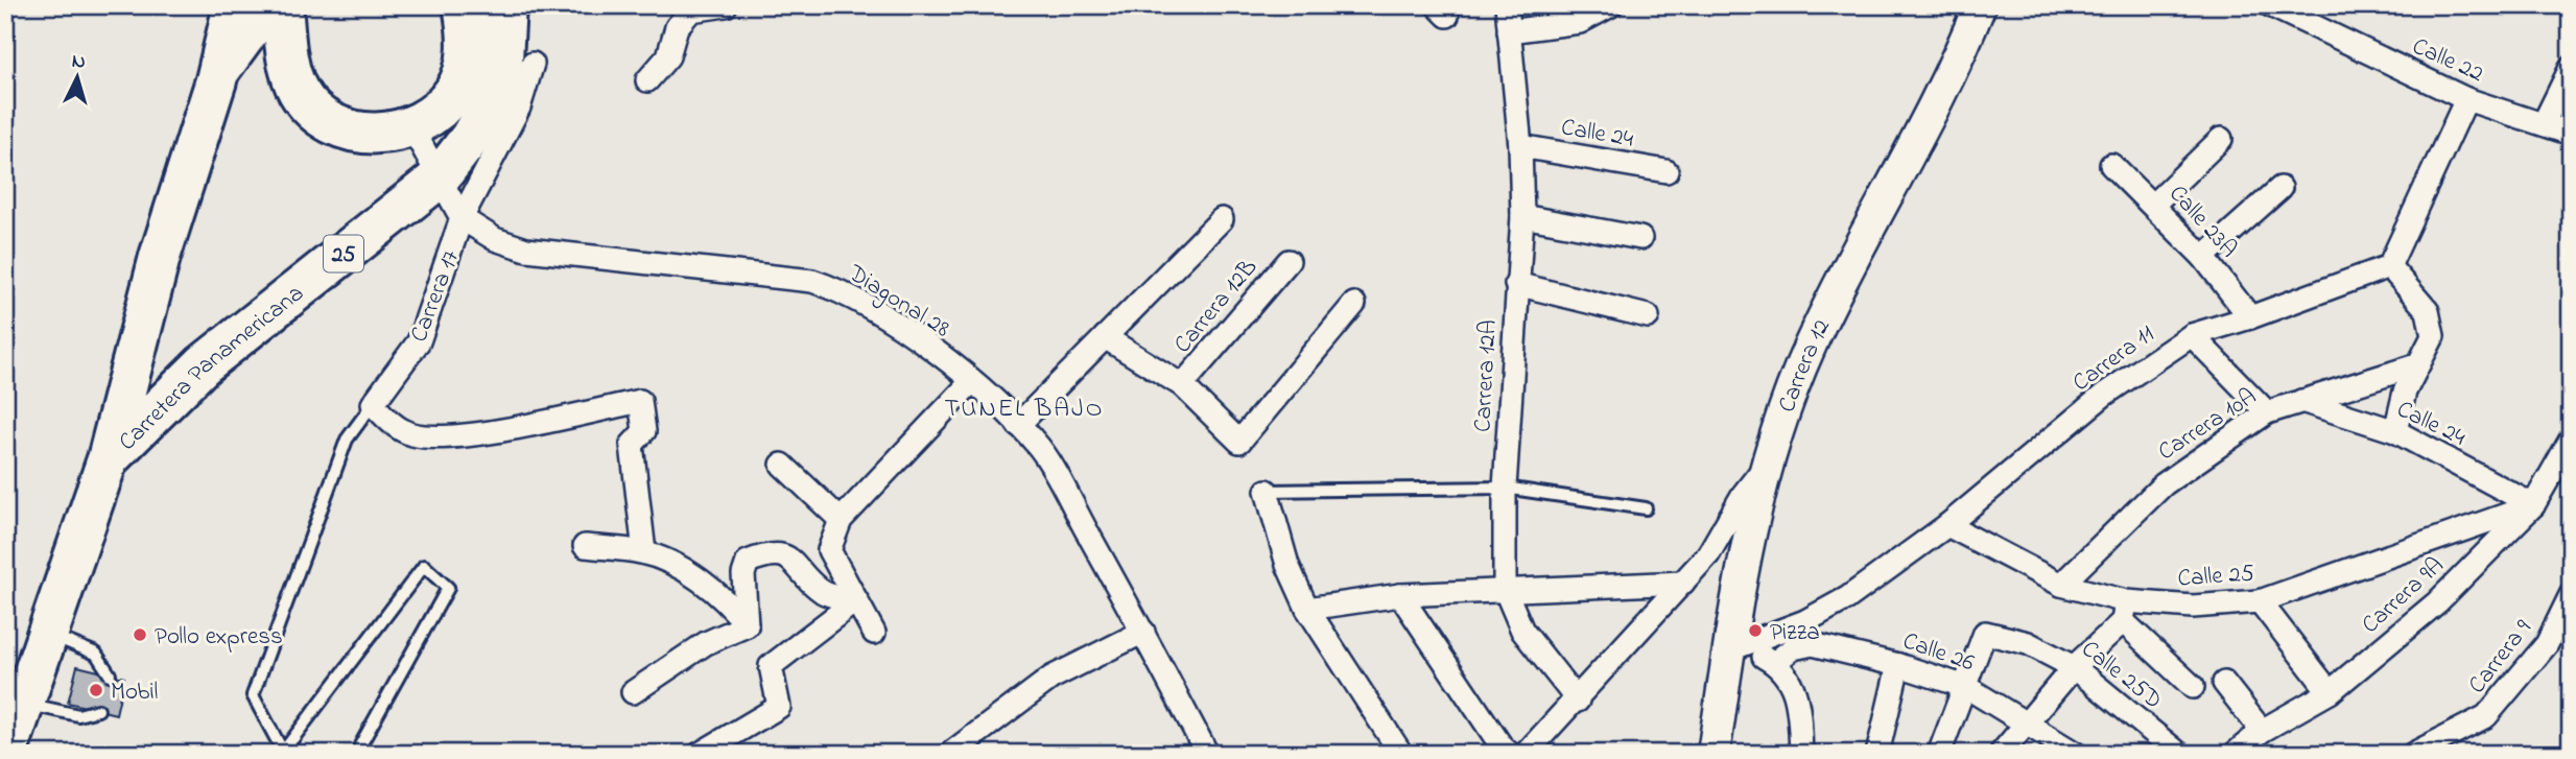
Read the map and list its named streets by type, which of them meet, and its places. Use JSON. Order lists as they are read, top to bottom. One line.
{"streets":{"highway":["25","Carretera Panamericana"],"street":["Calle 22","Calle 24","Calle 23A","Carrera 17","Diagonal 28","Carrera 12B","Carrera 11","Carrera 12","Carrera 12A","Carrera 10A","Calle 25","Carrera 9A","Calle 26","Carrera 9","Calle 25D"]},"crossings":[["Calle 24","Carrera 12A"],["Calle 24","Carrera 10A"],["Calle 24","Calle 25"],["Calle 24","Carrera 9A"],["Calle 23A","Carrera 11"],["Carrera 17","Diagonal 28"],["Diagonal 28","Carretera Panamericana"],["Carrera 11","Carrera 12"],["Carrera 11","Calle 25"],["Carrera 10A","Calle 25"],["Calle 25","Carrera 9A"],["Calle 26","Calle 25D"]],"districts":["TUNEL BAJO"],"places":["Pizza","Pollo express","Mobil"],"north":"top"}
